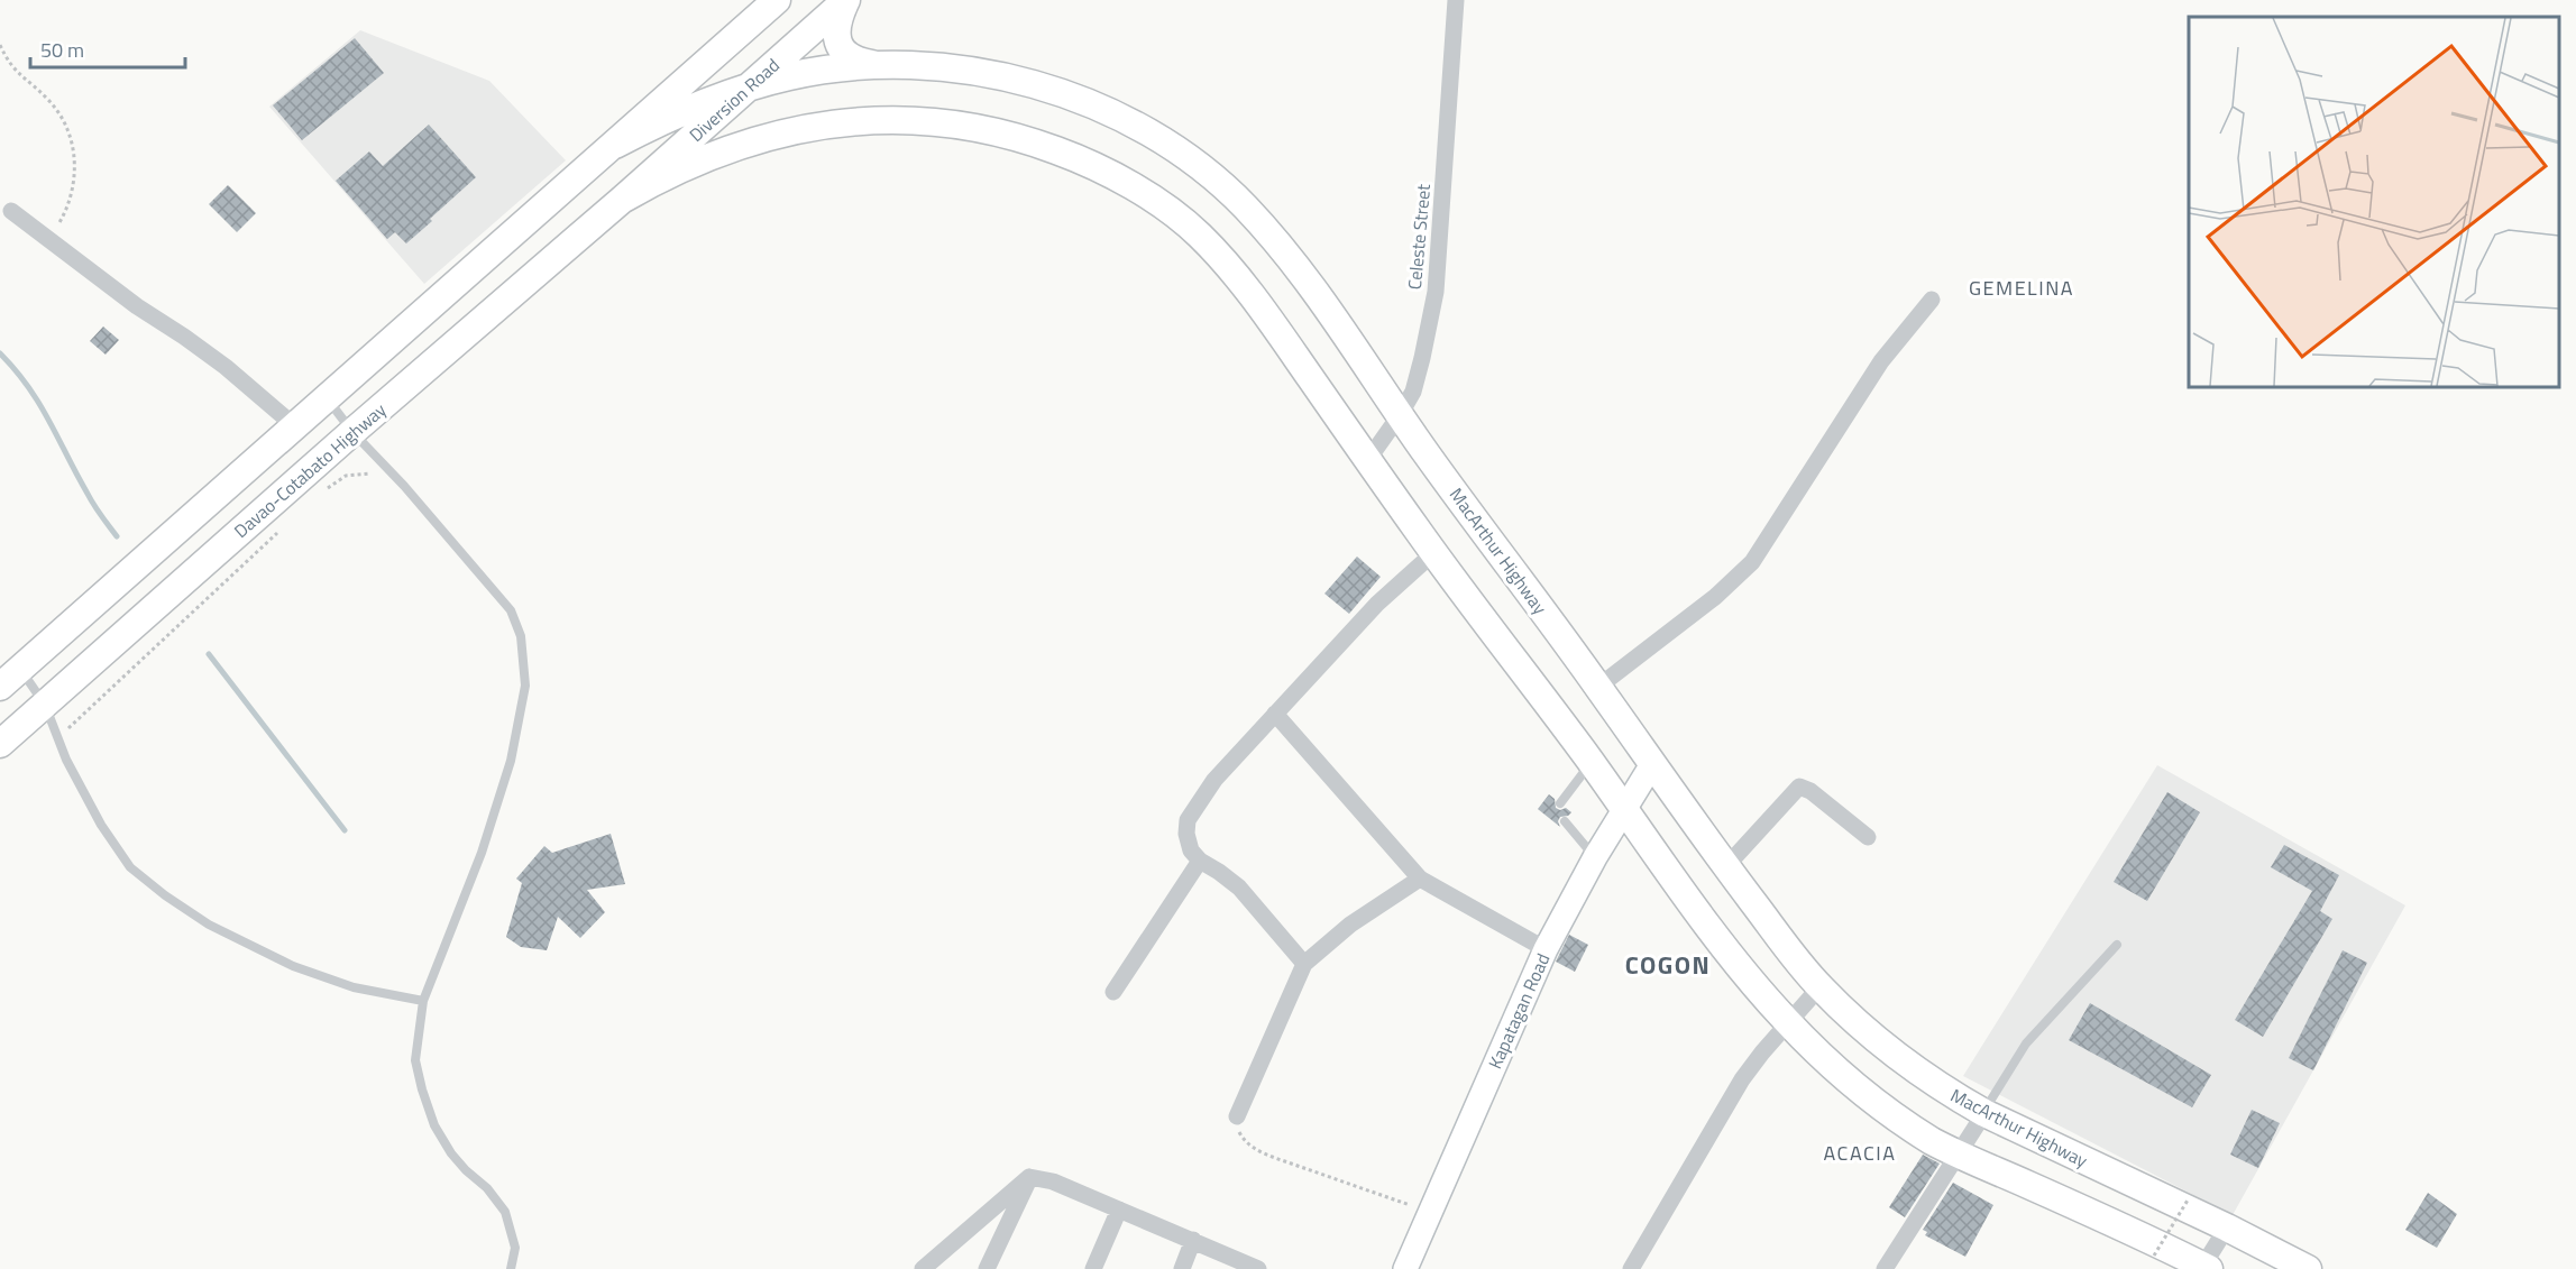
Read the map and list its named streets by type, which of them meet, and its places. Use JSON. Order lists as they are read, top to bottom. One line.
{"streets":{"highway":["Diversion Road","Davao-Cotabato Highway","MacArthur Highway"],"main road":["Kapatagan Road"],"street":["Celeste Street"]},"crossings":[["Diversion Road","Davao-Cotabato Highway"],["Diversion Road","MacArthur Highway"],["Celeste Street","MacArthur Highway"],["MacArthur Highway","Kapatagan Road"]],"districts":["GEMELINA","COGON","ACACIA"],"scale_bar":"50 m"}
